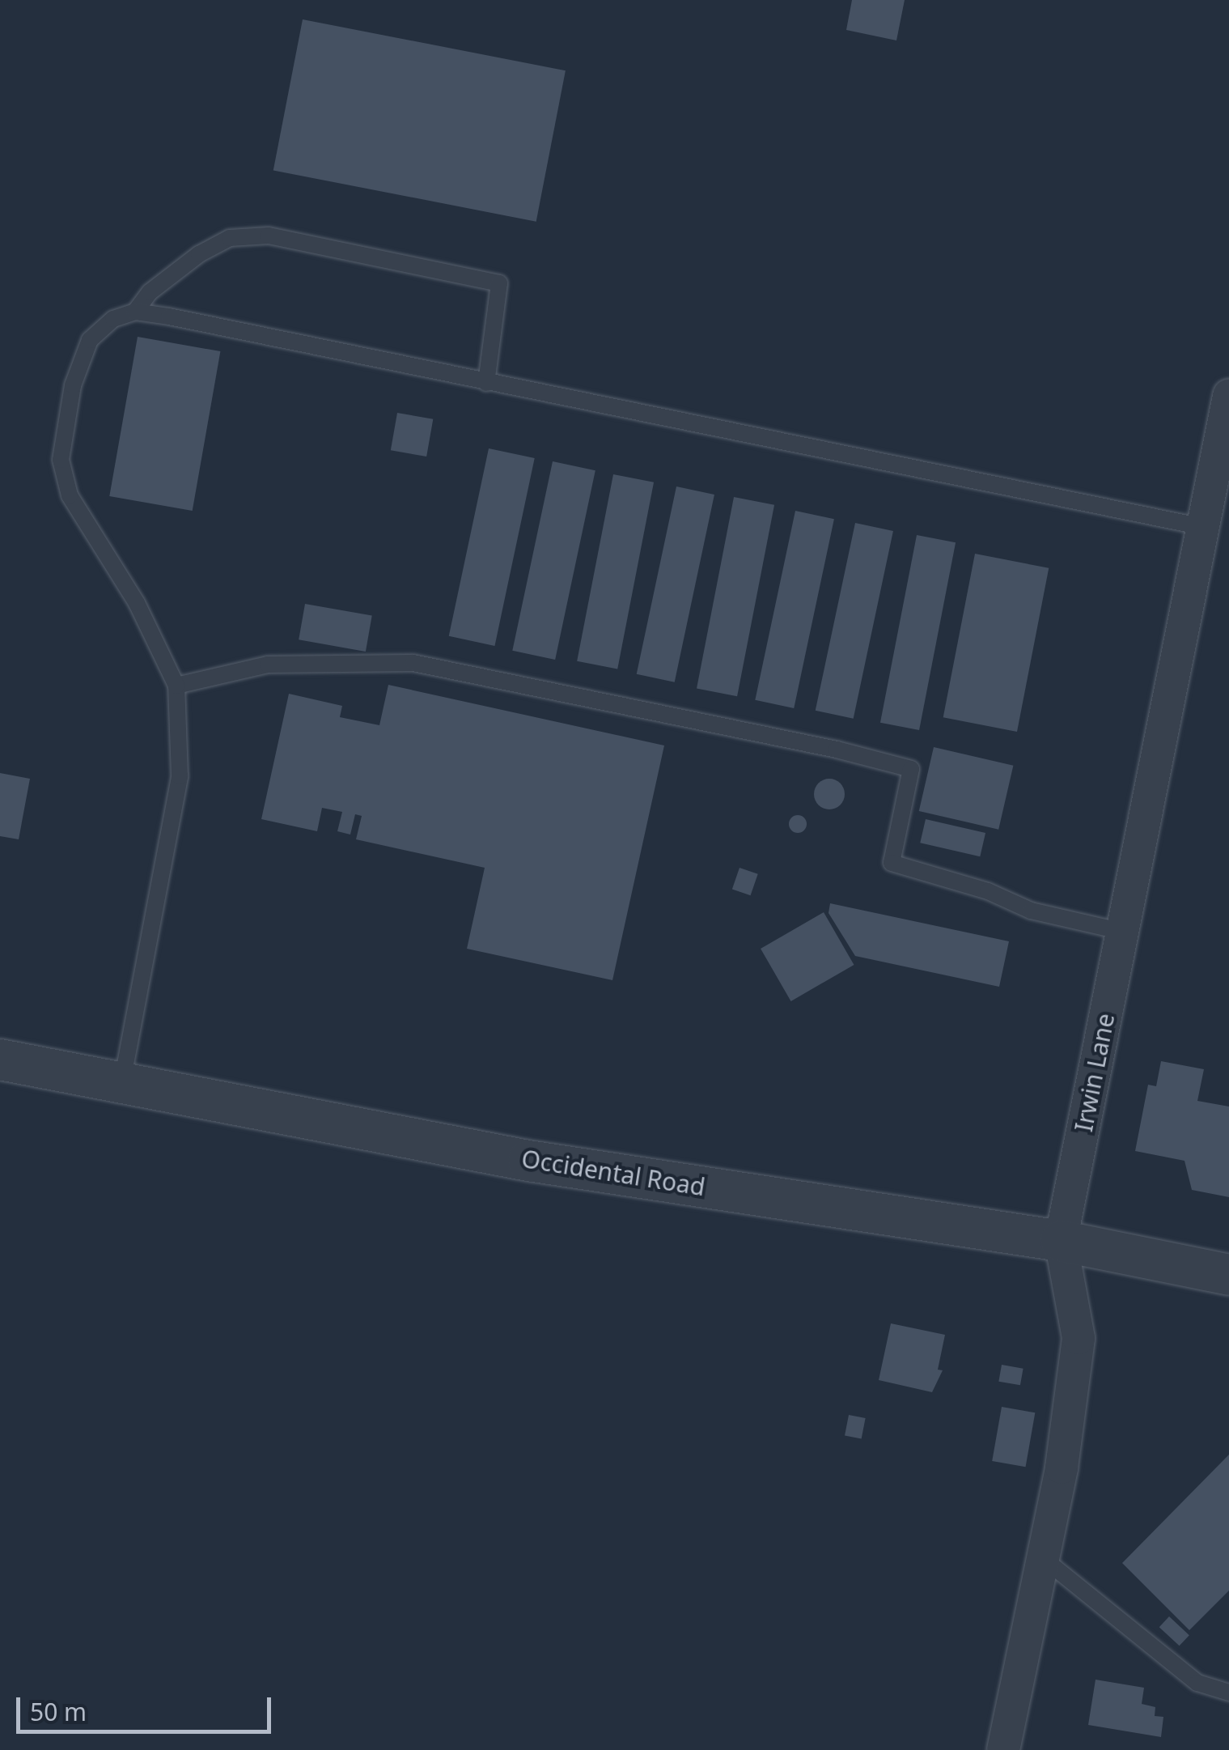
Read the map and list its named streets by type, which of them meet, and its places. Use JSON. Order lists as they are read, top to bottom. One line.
{"streets":{"street":["Irwin Lane","Occidental Road"]},"crossings":[["Irwin Lane","Occidental Road"]],"scale_bar":"50 m"}
